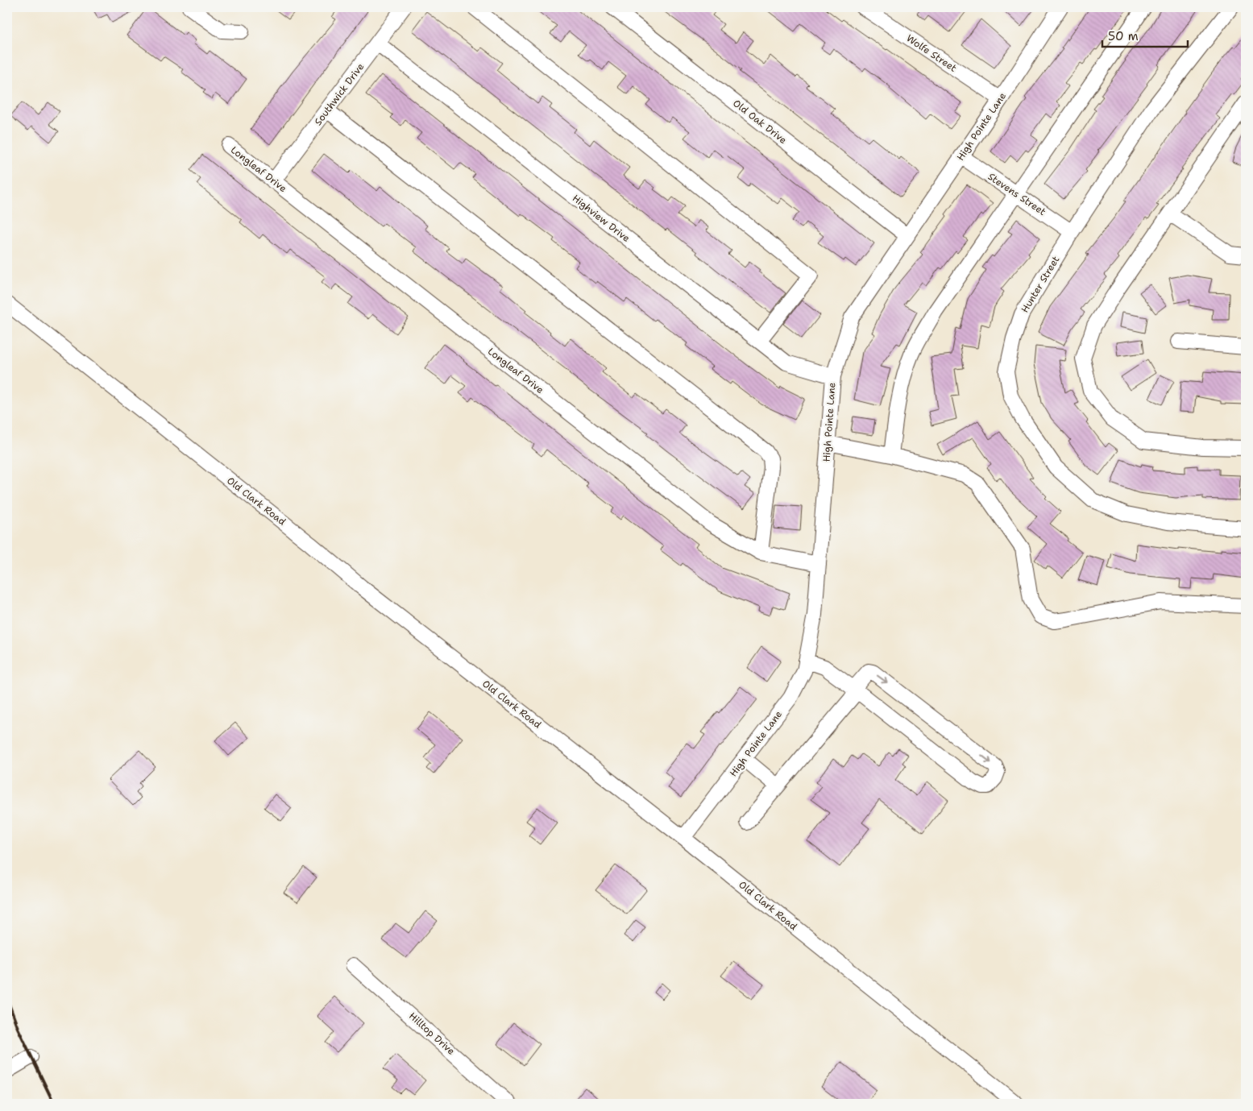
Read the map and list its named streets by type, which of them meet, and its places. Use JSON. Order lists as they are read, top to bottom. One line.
{"streets":{"street":["Wolfe Street","Southwick Drive","Old Oak Drive","High Pointe Lane","Longleaf Drive","Stevens Street","Highview Drive","Hunter Street","Old Clark Road","Hilltop Drive"]},"crossings":[["Wolfe Street","High Pointe Lane"],["Southwick Drive","Longleaf Drive"],["Southwick Drive","Highview Drive"],["Old Oak Drive","High Pointe Lane"],["High Pointe Lane","Longleaf Drive"],["High Pointe Lane","Stevens Street"],["High Pointe Lane","Highview Drive"],["High Pointe Lane","Old Clark Road"],["Stevens Street","Hunter Street"]],"scale_bar":"50 m"}
